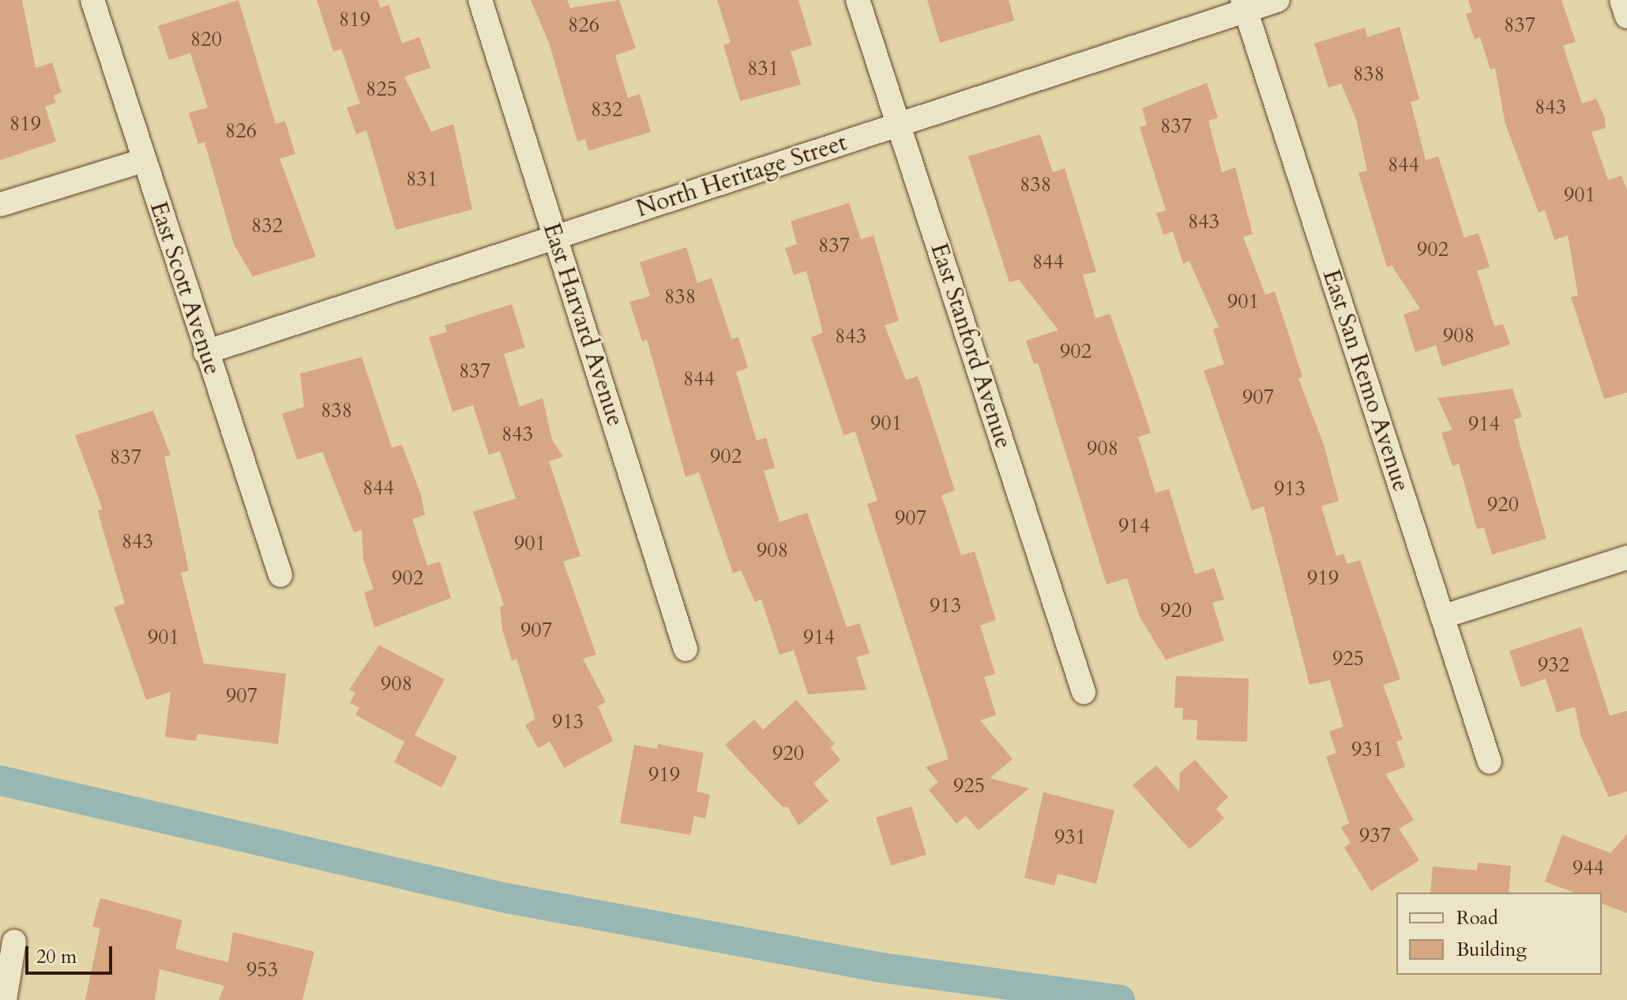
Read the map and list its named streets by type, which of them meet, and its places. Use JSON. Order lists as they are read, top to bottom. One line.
{"streets":{"street":["North Heritage Street","East Scott Avenue","East Harvard Avenue","East Stanford Avenue","East San Remo Avenue"]},"crossings":[["North Heritage Street","East Scott Avenue"],["North Heritage Street","East Harvard Avenue"],["North Heritage Street","East Stanford Avenue"],["North Heritage Street","East San Remo Avenue"]],"house_numbers":["819","826","837","820","831","838","825","843","832","819","837","826","844","831","838","901","843","832","837","902","844","838","901","908","843","902","837","844","907","838","901","914","843","908","902","837","844","913","920","907","914","843","901","908","902","919","913","920","907","901","914","925","932","908","907","913","931","920","919","925","937","931","944","953"],"legend":["Road","Building"],"scale_bar":"20 m"}
